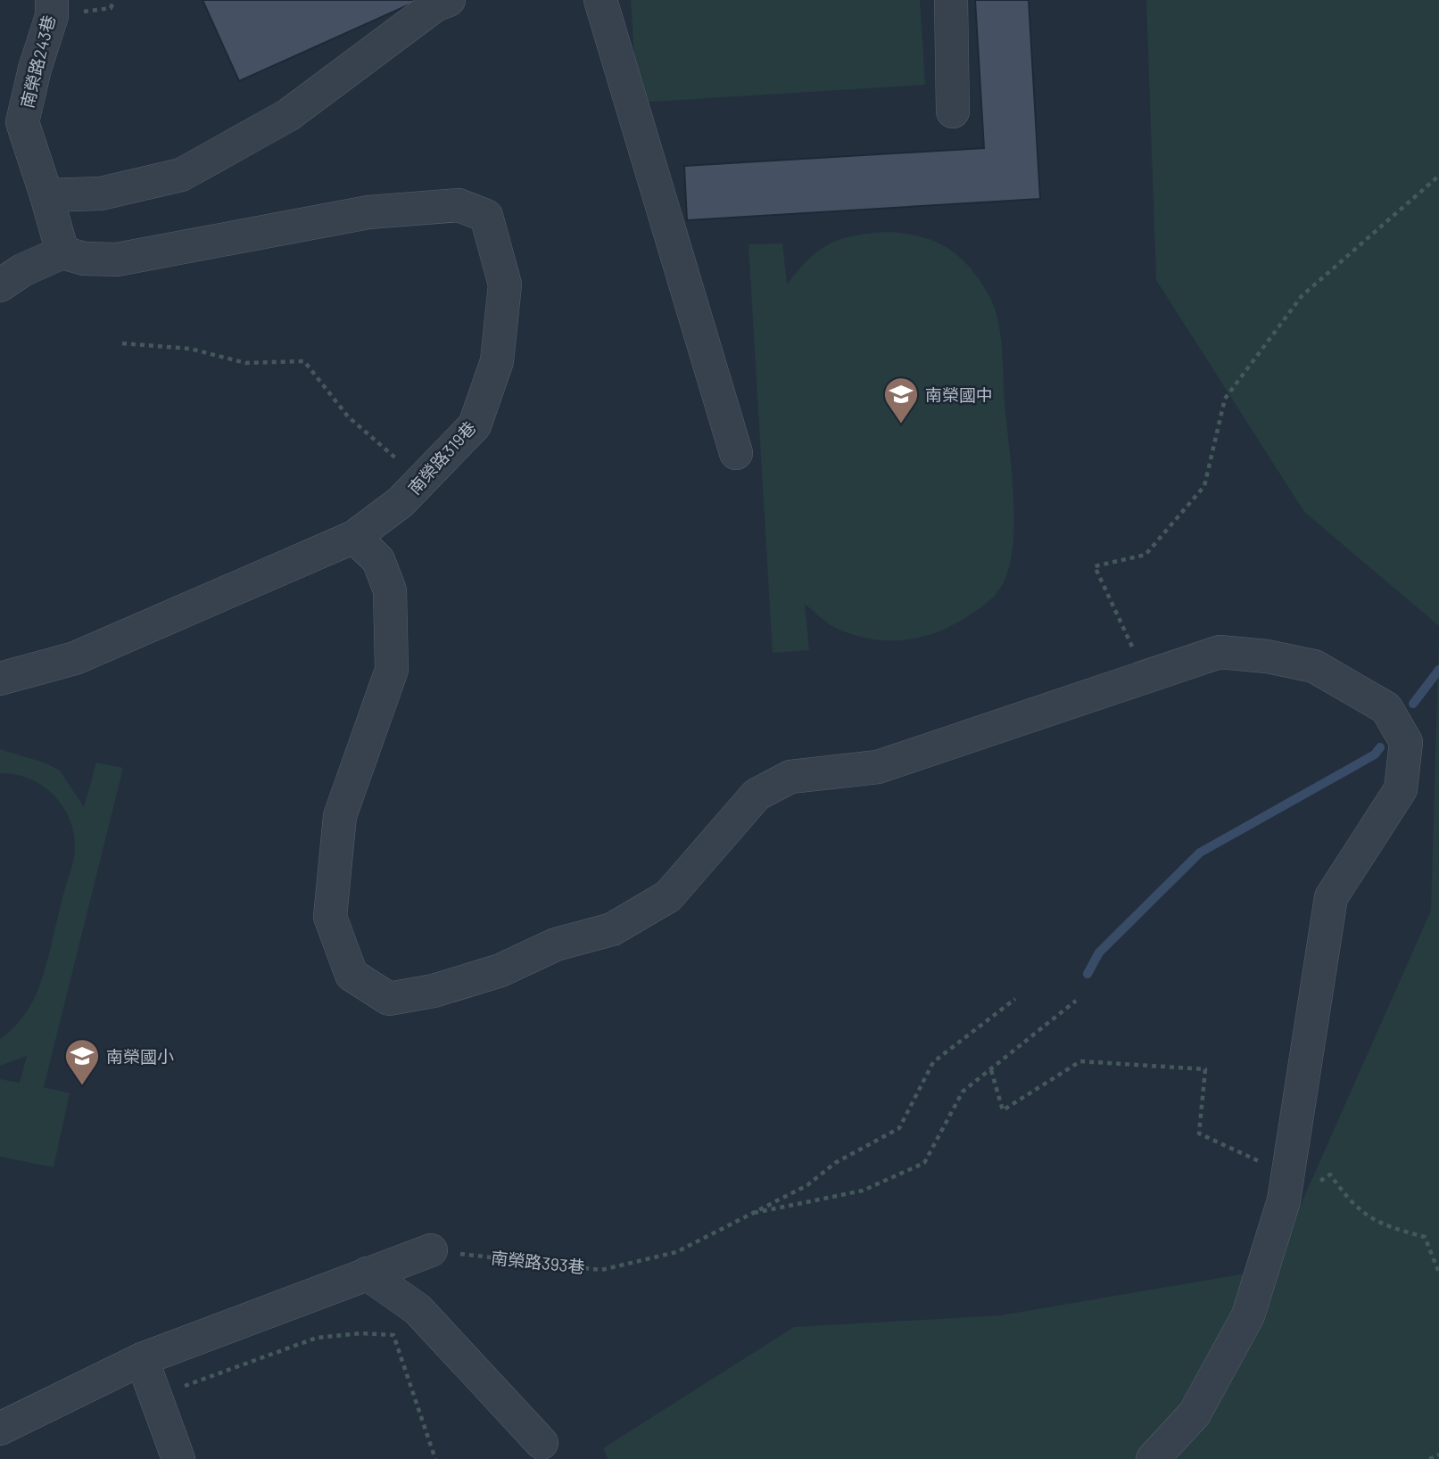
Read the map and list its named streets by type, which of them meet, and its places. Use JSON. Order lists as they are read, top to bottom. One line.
{"streets":{"lane":["南榮路243巷","南榮路319巷"],"path":["南榮路393巷"]},"crossings":[["南榮路243巷","南榮路319巷"]],"places":{"school or university":["南榮國中","南榮國小"]}}
